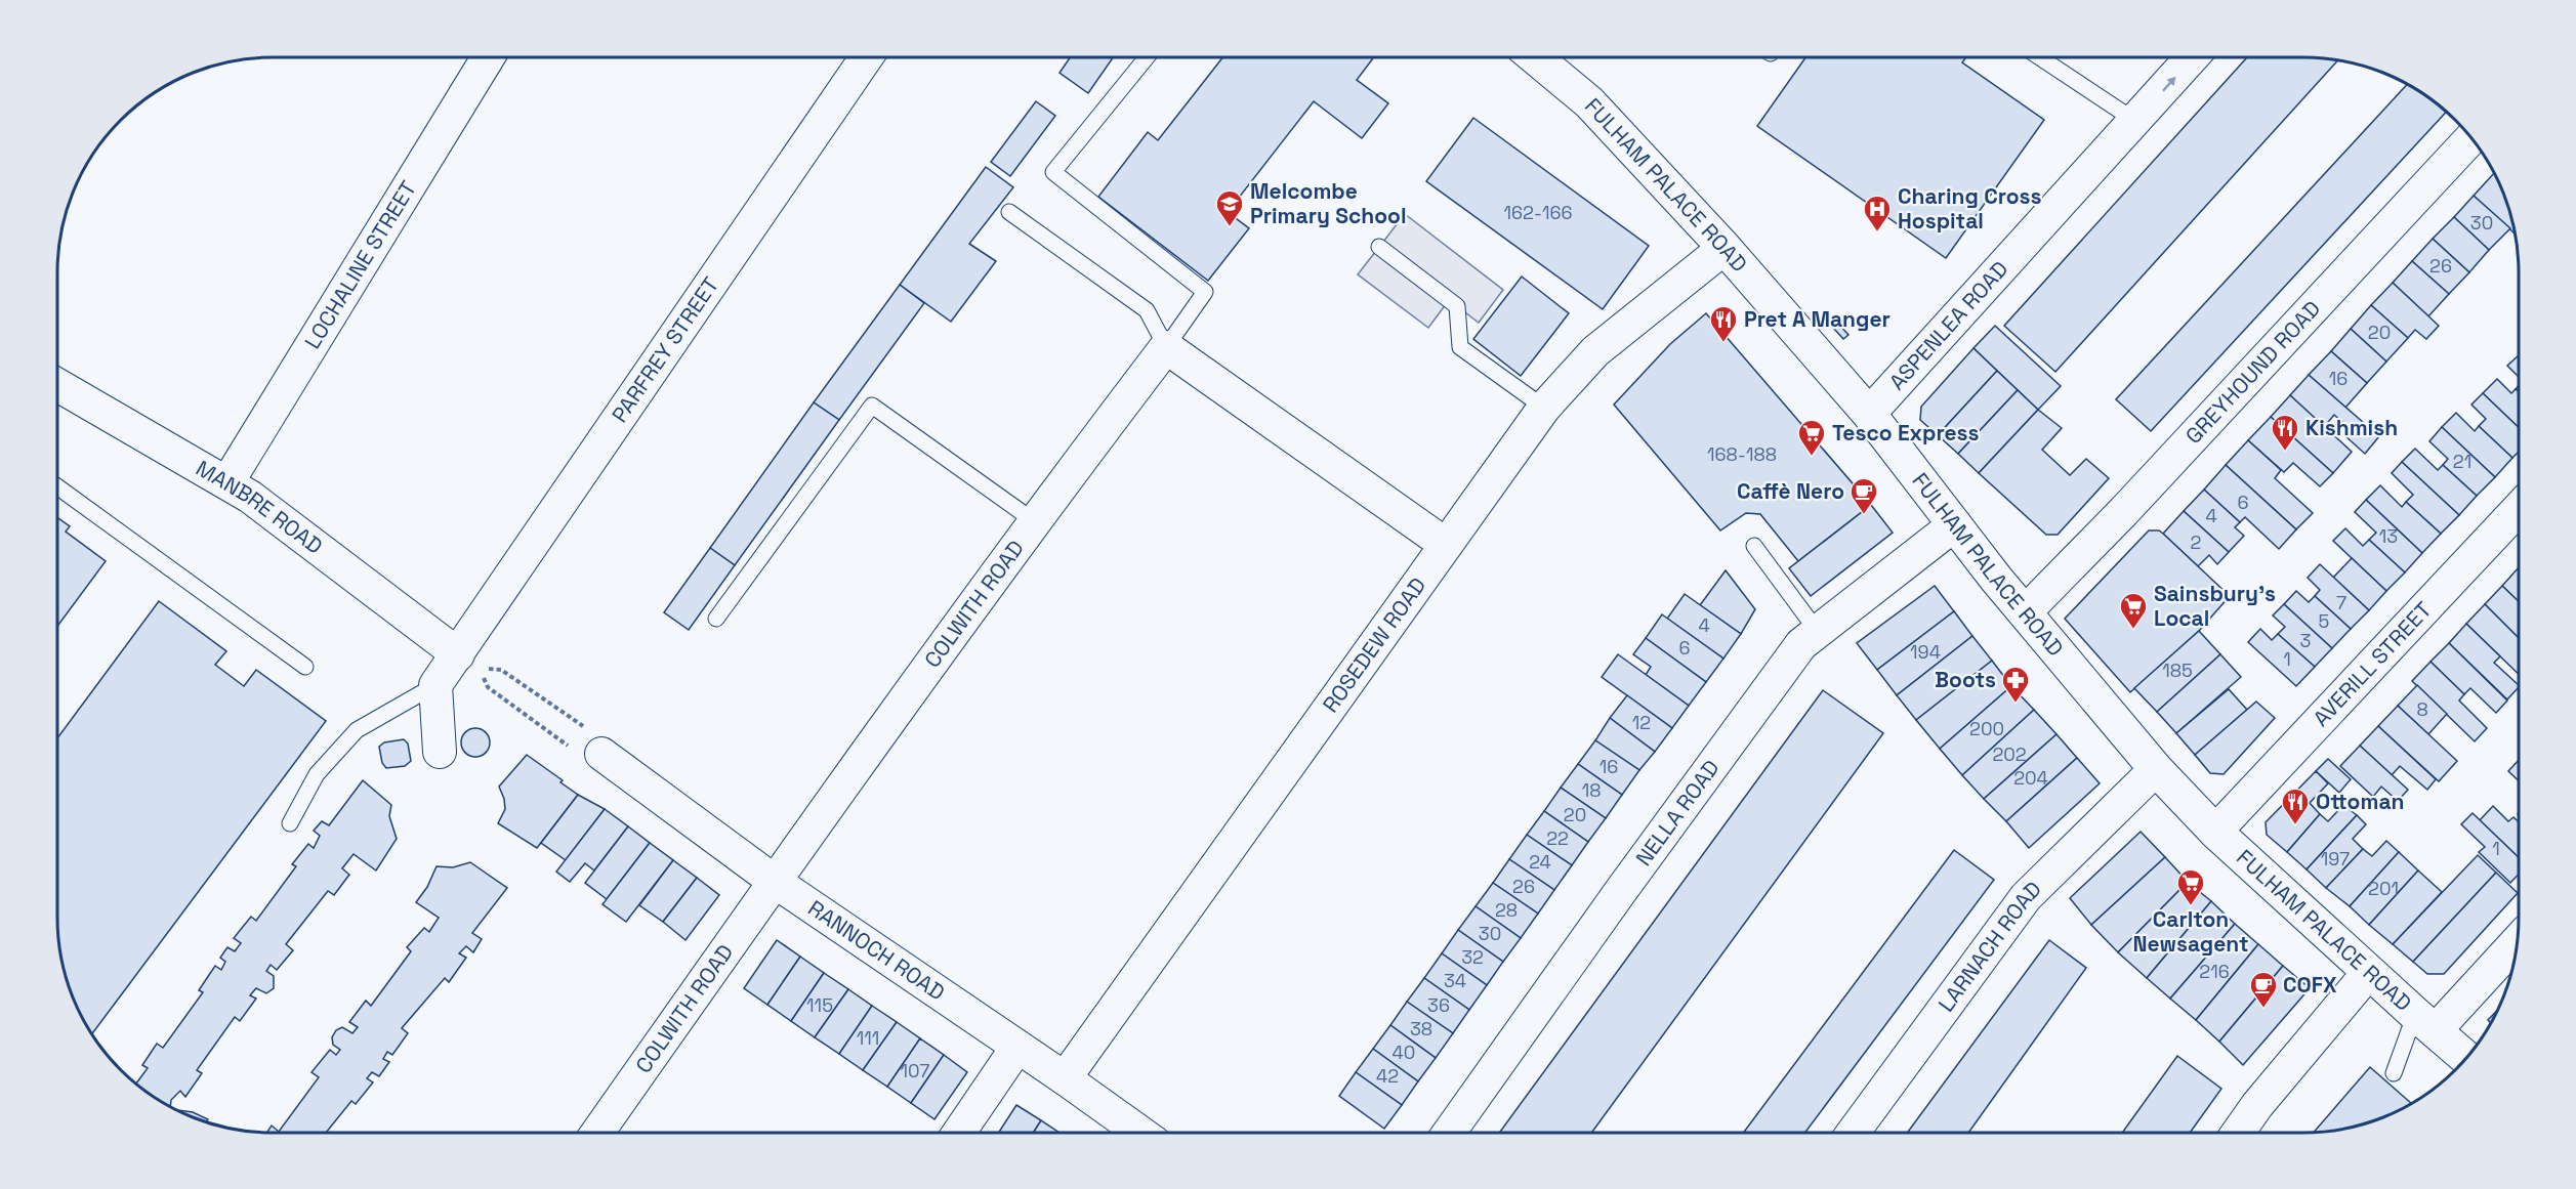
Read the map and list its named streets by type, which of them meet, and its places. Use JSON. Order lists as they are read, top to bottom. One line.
{"streets":{"main road":["FULHAM PALACE ROAD"],"street":["LOCHALINE STREET","ASPENLEA ROAD","PARFREY STREET","GREYHOUND ROAD","MANBRE ROAD","COLWITH ROAD","ROSEDEW ROAD","AVERILL STREET","NELLA ROAD","LARNACH ROAD","RANNOCH ROAD"]},"crossings":[["FULHAM PALACE ROAD","ASPENLEA ROAD"],["FULHAM PALACE ROAD","GREYHOUND ROAD"],["FULHAM PALACE ROAD","ROSEDEW ROAD"],["FULHAM PALACE ROAD","AVERILL STREET"],["FULHAM PALACE ROAD","NELLA ROAD"],["FULHAM PALACE ROAD","LARNACH ROAD"],["LOCHALINE STREET","MANBRE ROAD"],["PARFREY STREET","MANBRE ROAD"],["COLWITH ROAD","RANNOCH ROAD"],["ROSEDEW ROAD","RANNOCH ROAD"]],"places":{"school or university":["Melcombe Primary School"],"hospital":["Charing Cross Hospital"],"restaurant":["Pret A Manger","Kishmish","Ottoman"],"supermarket":["Tesco Express","Sainsbury's Local","Carlton Newsagent"],"cafe":["Caffè Nero","COFX"],"pharmacy":["Boots"]},"house_numbers":["162-166","30","26","20","16","168-188","21","6","4","13","2","7","5","4","3","6","194","1","185","8","12","200","202","16","204","18","20","22","1","197","24","26","201","28","30","32","216","34","115","36","38","111","40","107","42"]}
